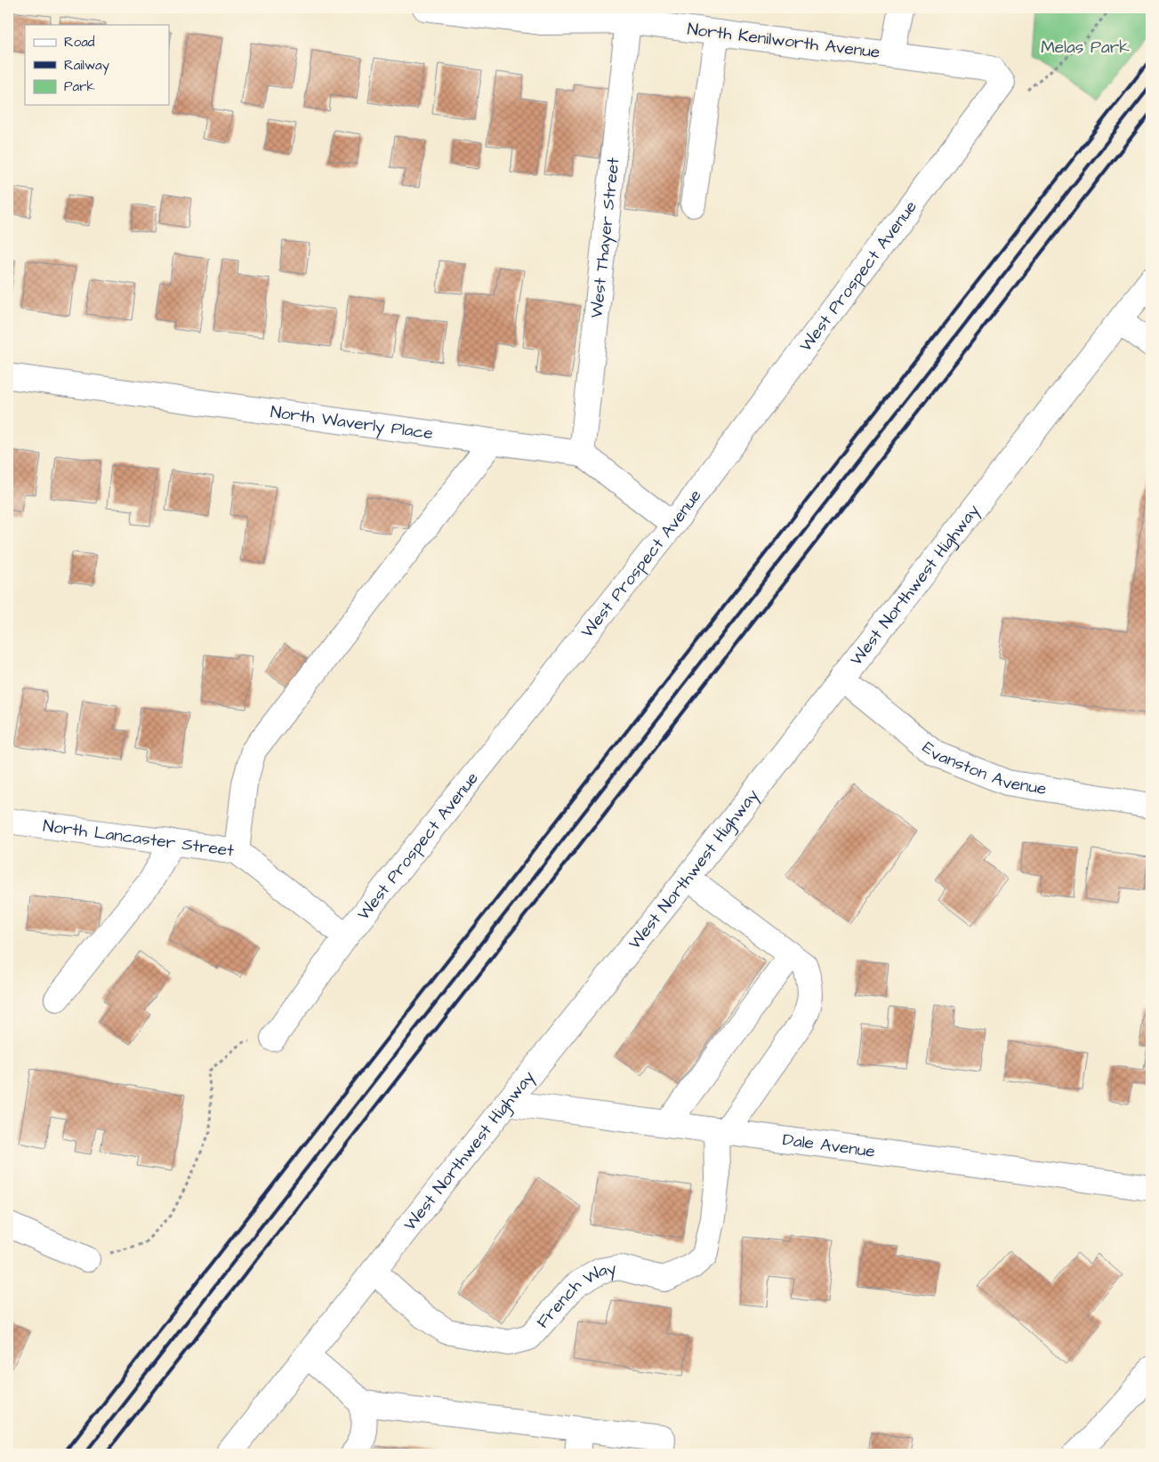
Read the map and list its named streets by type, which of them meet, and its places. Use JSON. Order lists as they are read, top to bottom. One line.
{"streets":{"street":["North Kenilworth Avenue","West Thayer Street","West Prospect Avenue","North Waverly Place","West Northwest Highway","Evanston Avenue","North Lancaster Street","Dale Avenue","French Way"]},"crossings":[["North Kenilworth Avenue","West Thayer Street"],["North Kenilworth Avenue","West Prospect Avenue"],["West Thayer Street","North Waverly Place"],["West Prospect Avenue","North Lancaster Street"],["West Northwest Highway","Evanston Avenue"],["West Northwest Highway","Dale Avenue"],["West Northwest Highway","French Way"],["Dale Avenue","French Way"]],"parks":["Melas Park"],"legend":["Road","Railway","Park"]}
